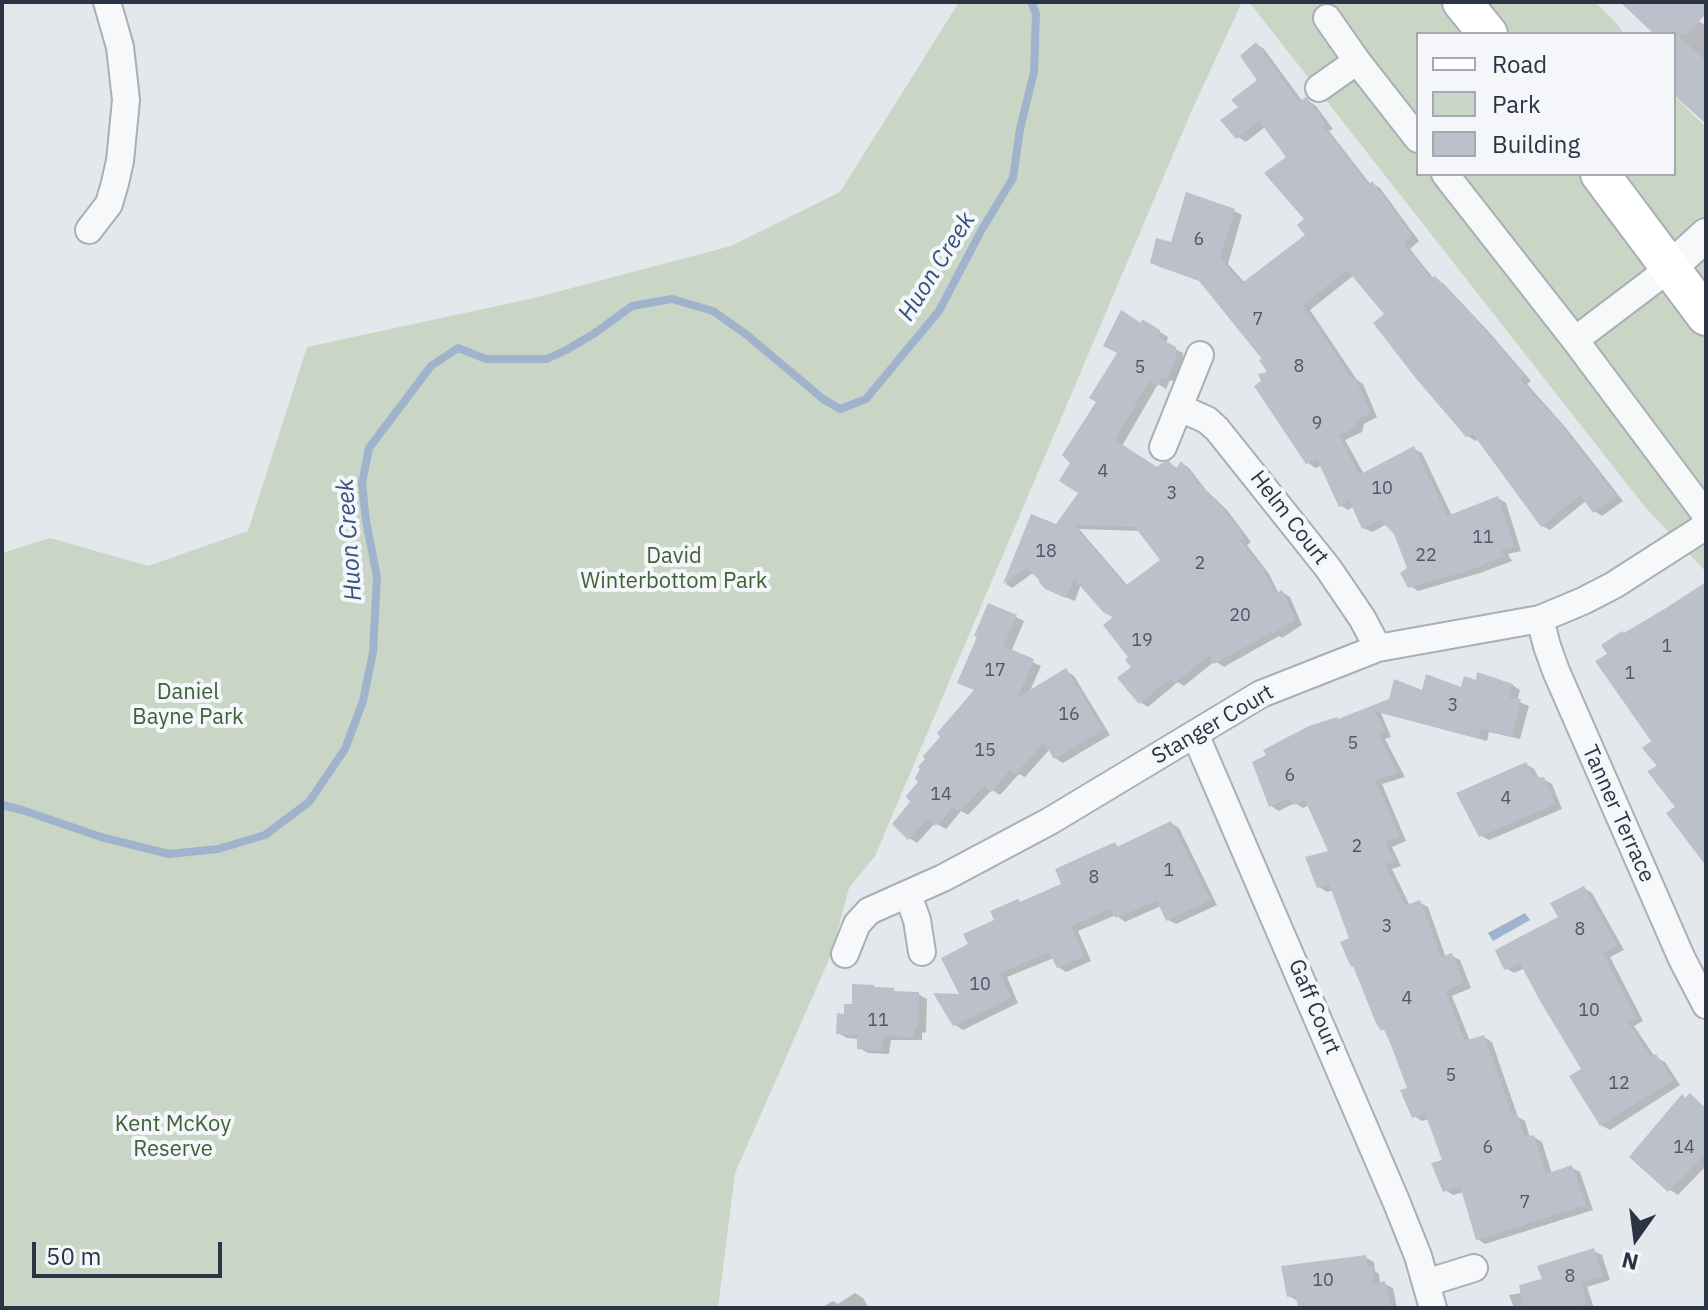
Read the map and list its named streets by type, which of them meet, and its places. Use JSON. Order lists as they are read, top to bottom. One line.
{"streets":{"street":["Helm Court","Stanger Court","Tanner Terrace","Gaff Court"]},"crossings":[["Helm Court","Stanger Court"],["Stanger Court","Tanner Terrace"],["Stanger Court","Gaff Court"]],"water":["Huon Creek"],"parks":["David Winterbottom Park","Daniel Bayne Park","Kent McKoy Reserve"],"house_numbers":["6","7","8","5","9","4","10","3","11","18","22","2","20","19","1","17","1","3","16","5","15","6","14","4","2","1","8","3","8","10","4","10","11","5","12","6","14","7","8","10"],"legend":["Road","Park","Building"],"scale_bar":"50 m","north":"bottom"}
